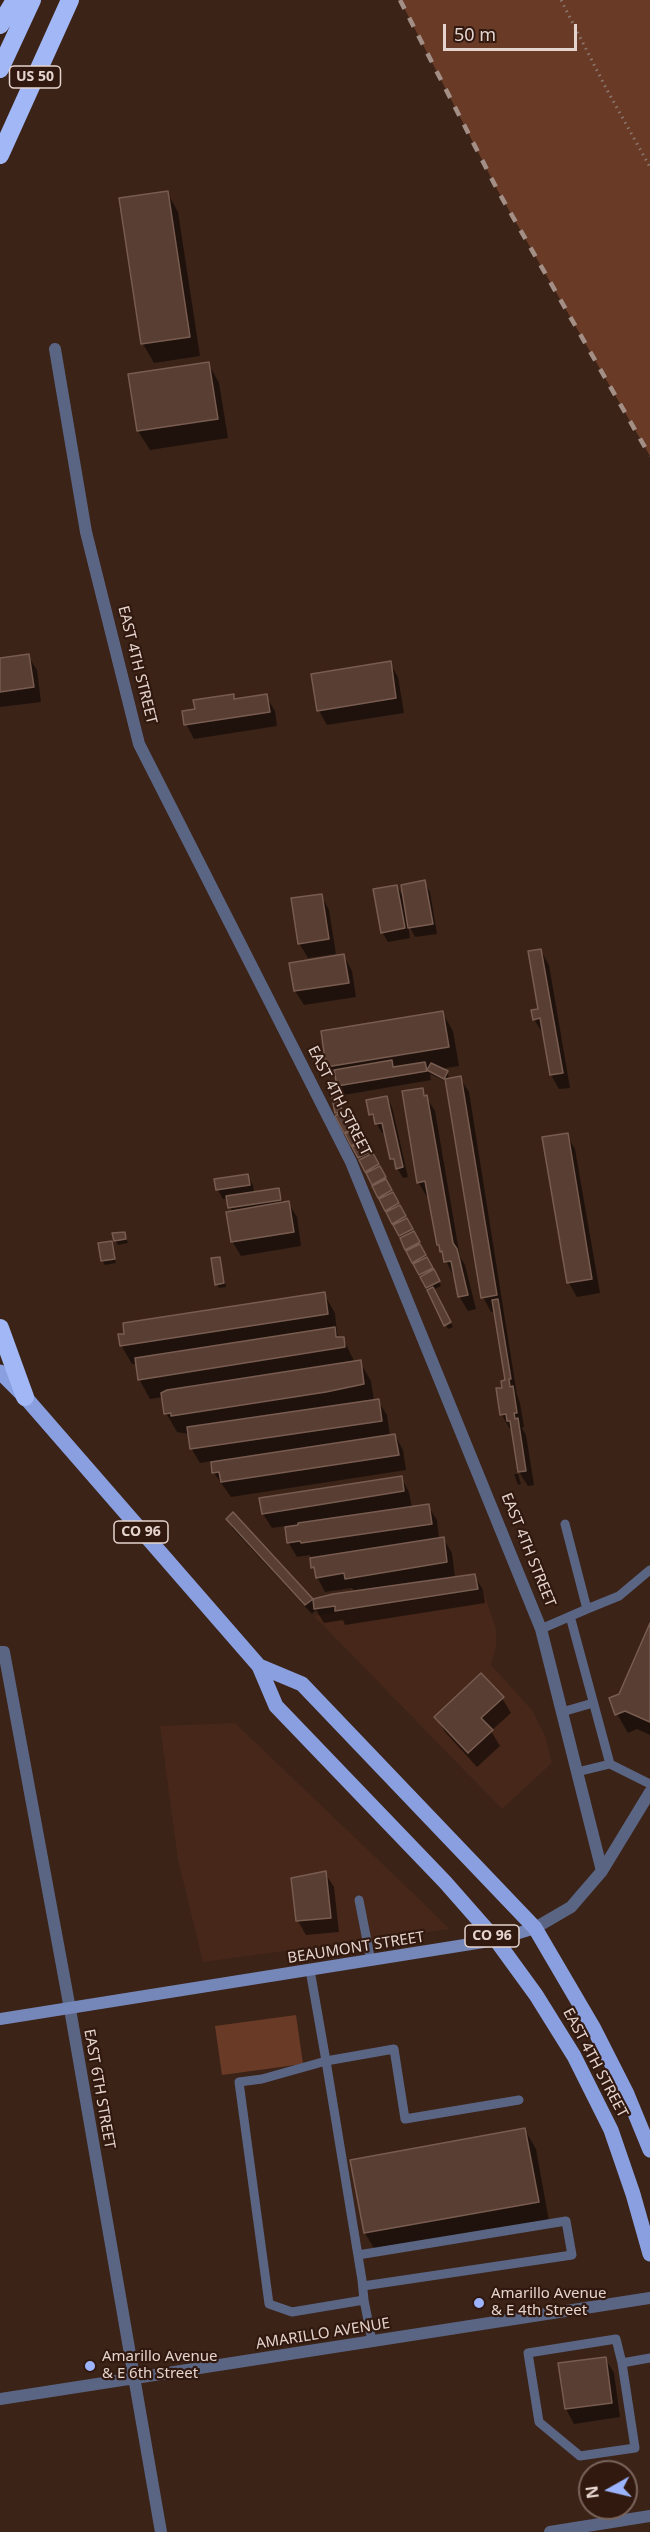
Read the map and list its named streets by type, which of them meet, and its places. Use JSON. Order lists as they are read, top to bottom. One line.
{"streets":{"highway":["US 50","CO 96"],"main road":["EAST 4TH STREET"],"street":["BEAUMONT STREET","EAST 6TH STREET","AMARILLO AVENUE"]},"crossings":[["EAST 4TH STREET","CO 96"],["EAST 4TH STREET","BEAUMONT STREET"],["BEAUMONT STREET","EAST 6TH STREET"],["EAST 6TH STREET","AMARILLO AVENUE"]],"places":["Amarillo Avenue & E 4th Street","Amarillo Avenue & E 6th Street"],"scale_bar":"50 m","north":"left"}
